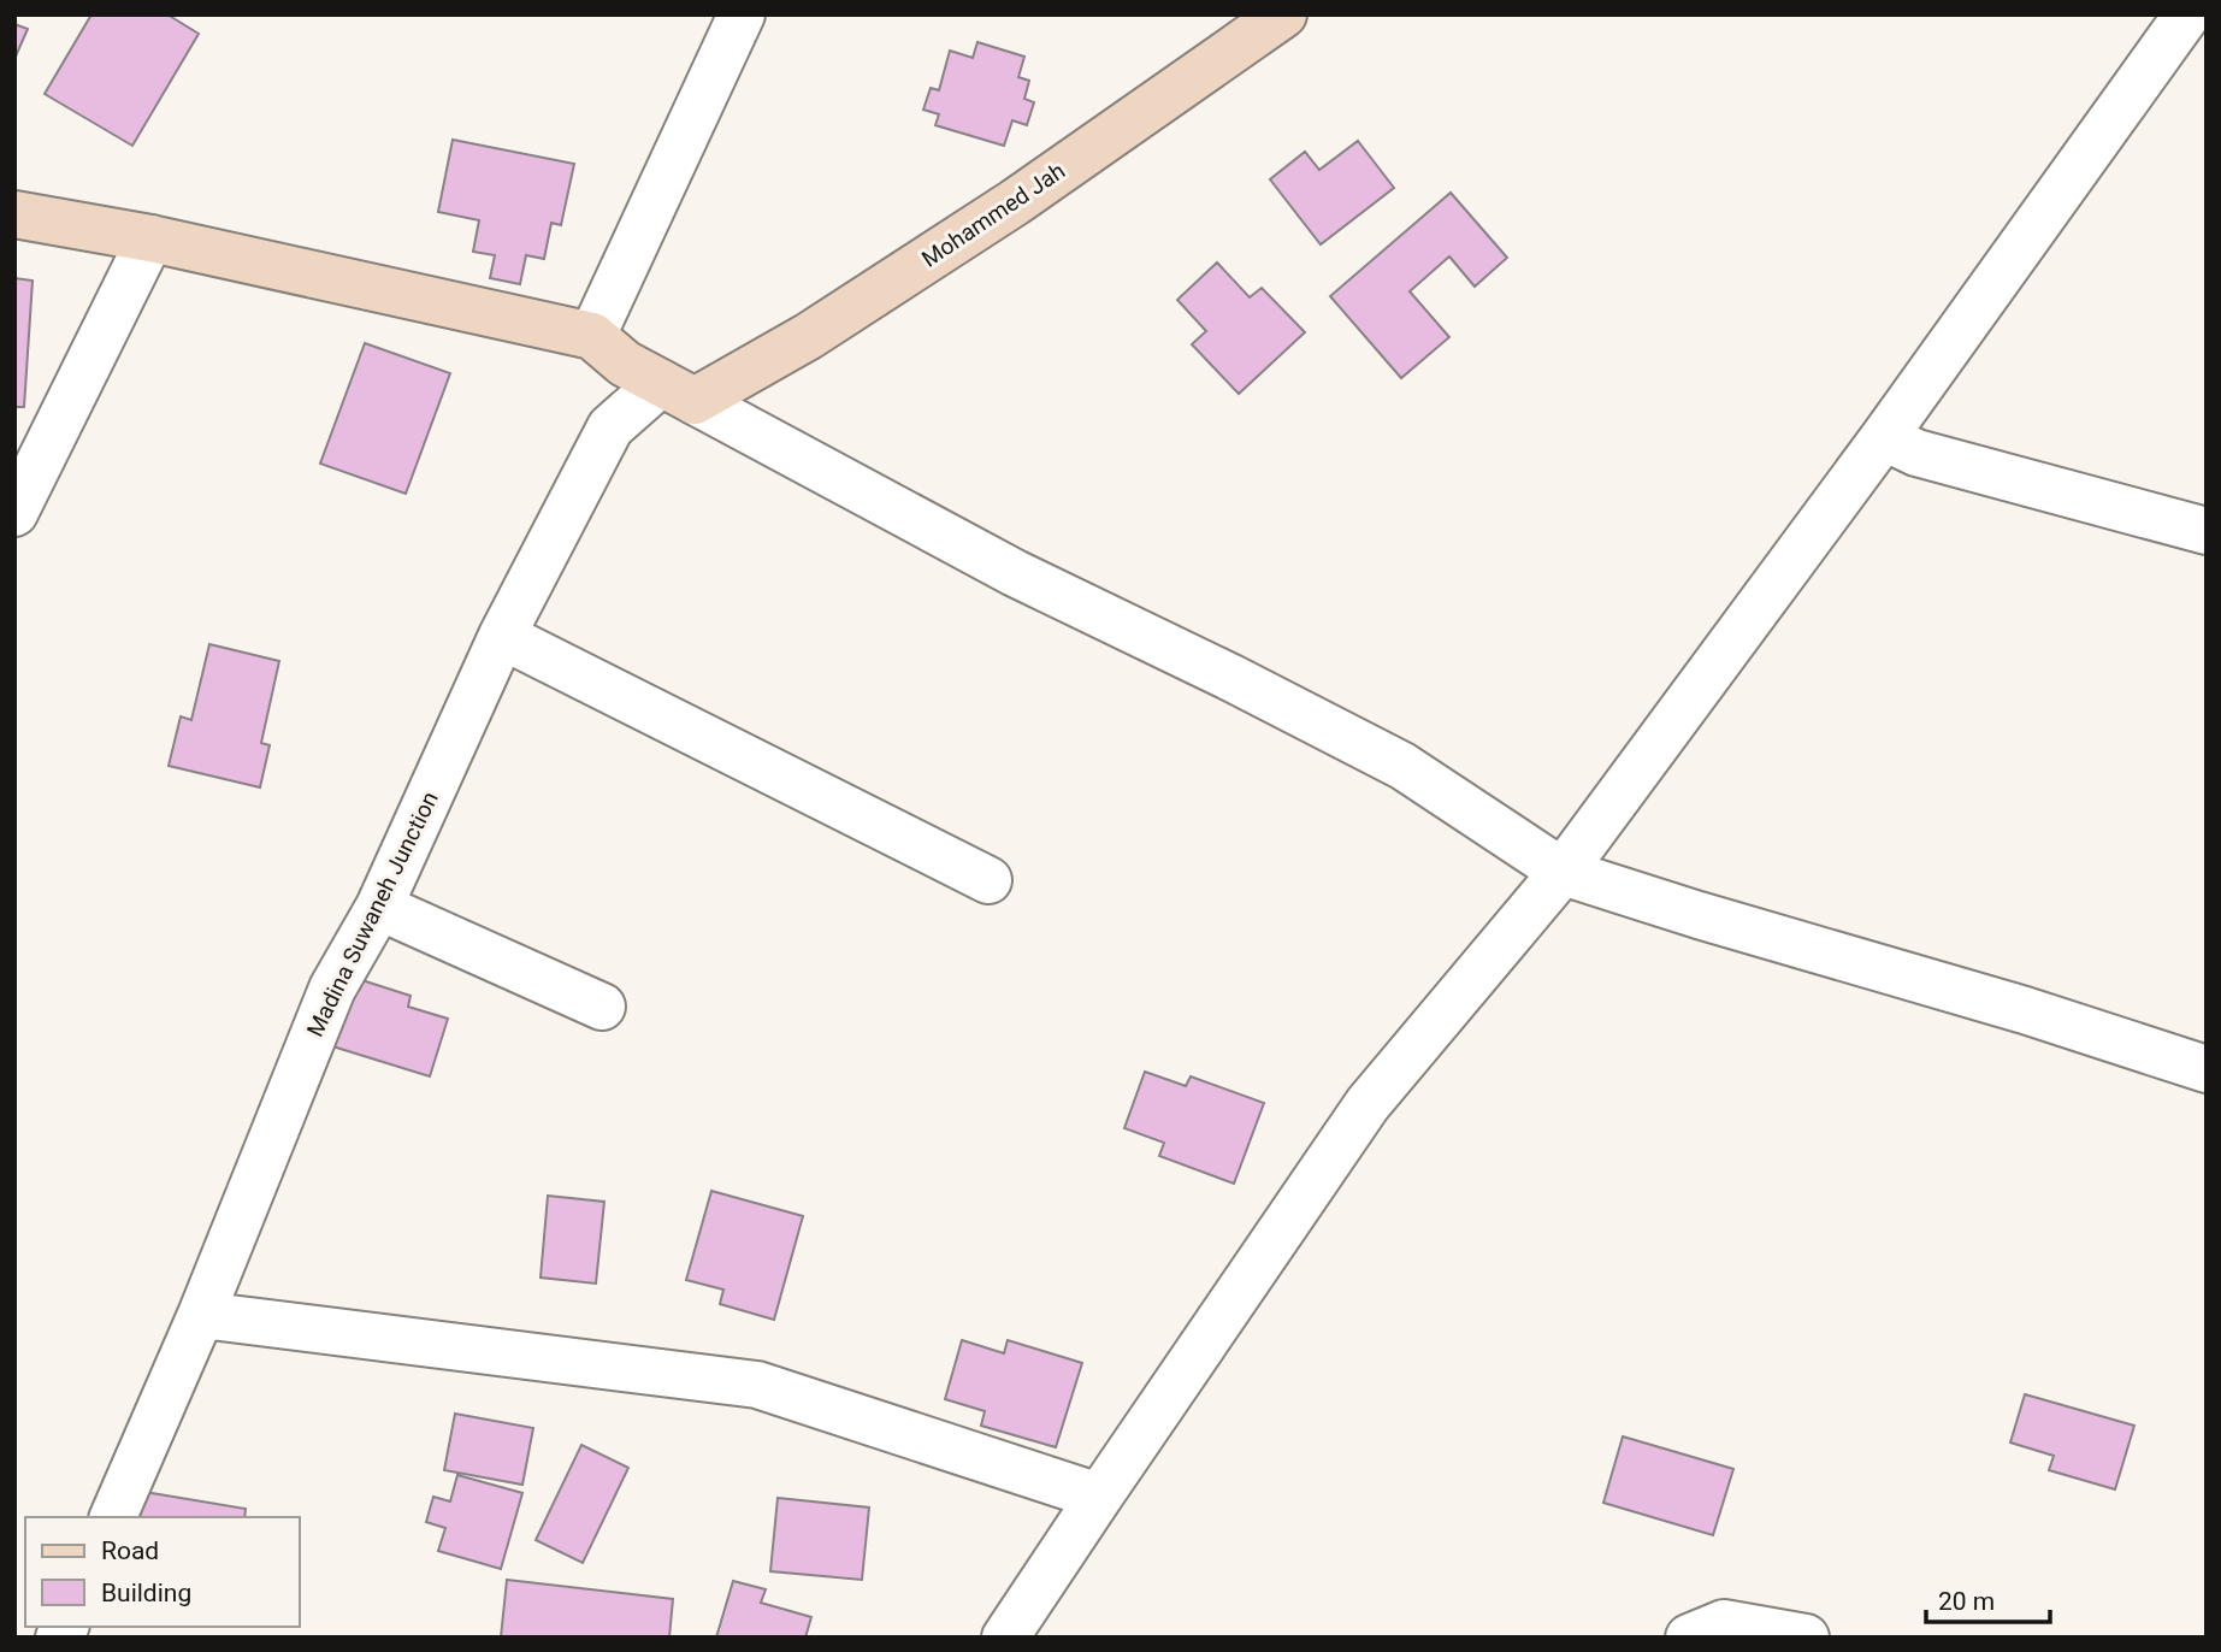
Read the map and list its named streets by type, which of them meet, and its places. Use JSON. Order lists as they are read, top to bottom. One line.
{"streets":{"street":["Mohammed Jah","Madina Suwaneh Junction"]},"crossings":[["Mohammed Jah","Madina Suwaneh Junction"]],"legend":["Road","Building"],"scale_bar":"20 m"}
